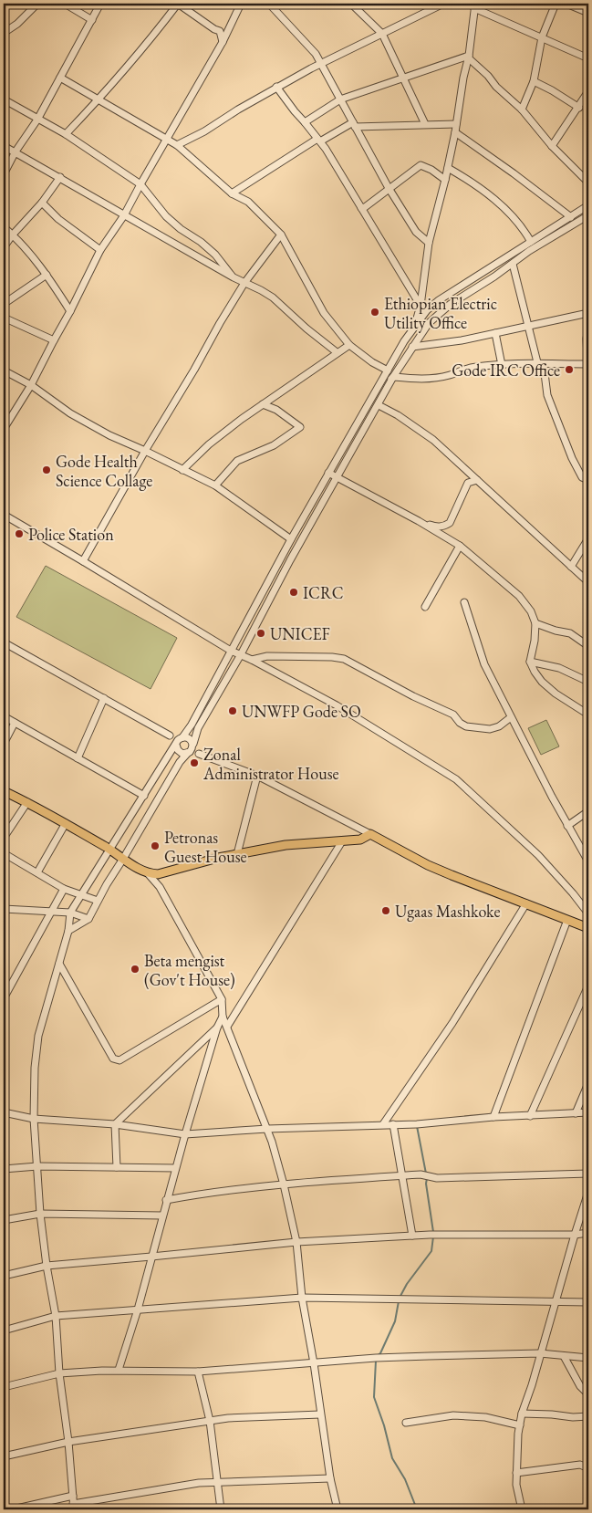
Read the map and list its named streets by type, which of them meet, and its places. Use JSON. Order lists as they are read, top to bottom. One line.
{"places":["Ethiopian Electric Utility Office","Gode IRC Office","Gode Health Science Collage","Police Station","ICRC","UNICEF","UNWFP Gode SO","Zonal Administrator House","Petronas Guest House","Ugaas Mashkoke","Beta mengist (Gov't House)"]}
